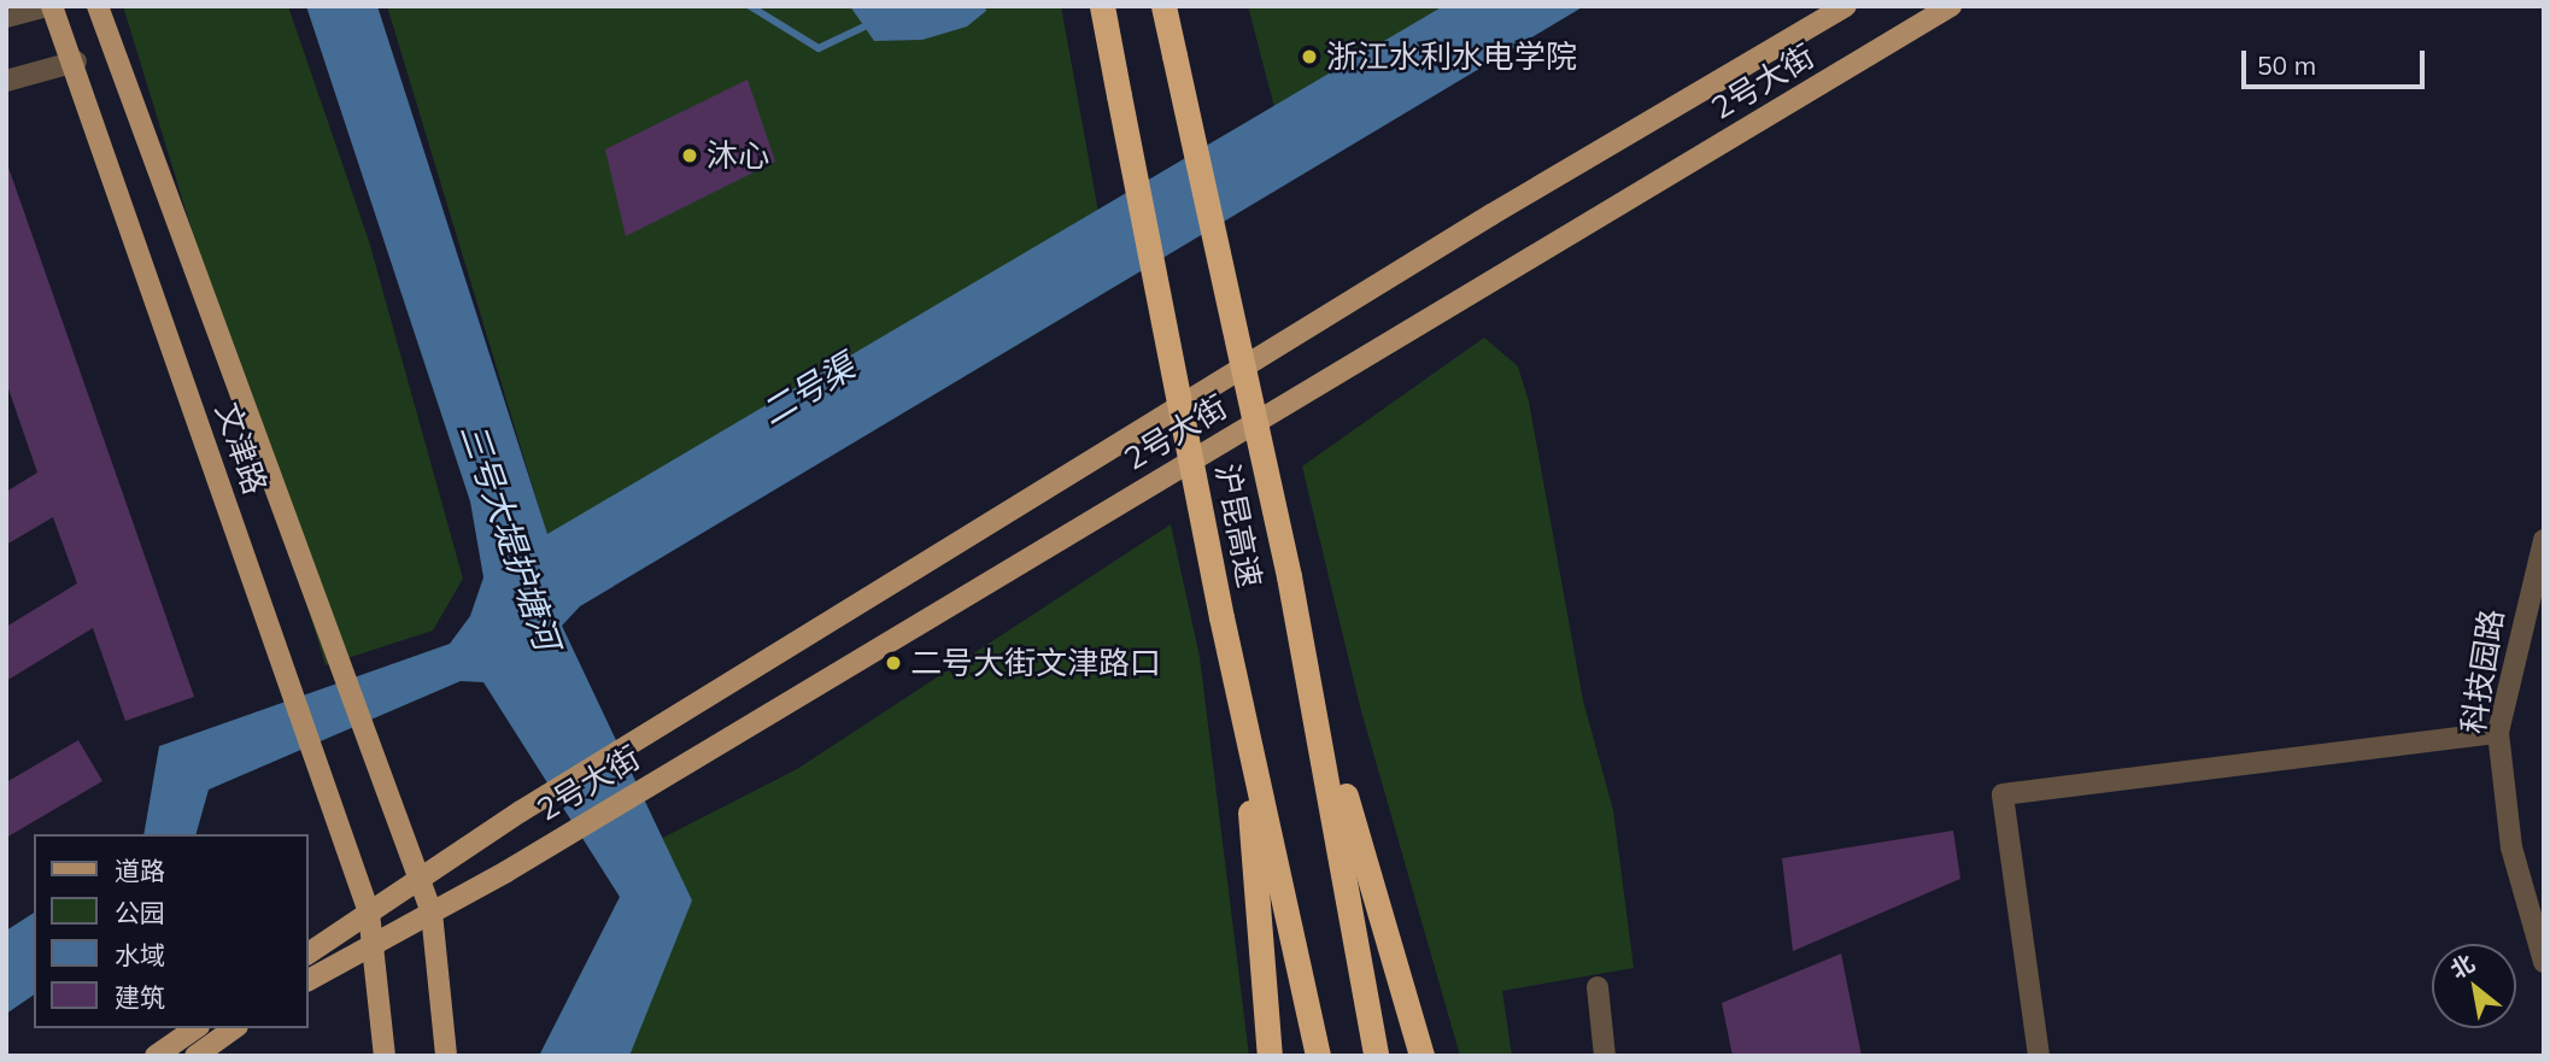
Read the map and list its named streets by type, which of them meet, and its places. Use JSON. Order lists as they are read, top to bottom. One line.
{"streets":{"highway":["沪昆高速"],"main road":["2号大街","文津路"],"street":["科技园路"]},"crossings":[["2号大街","文津路"]],"water":["二号渠","三号大堤护塘河"],"places":["浙江水利水电学院","沐心","二号大街文津路口"],"legend":["道路","公园","水域","建筑"],"scale_bar":"50 m","north":"top left"}
